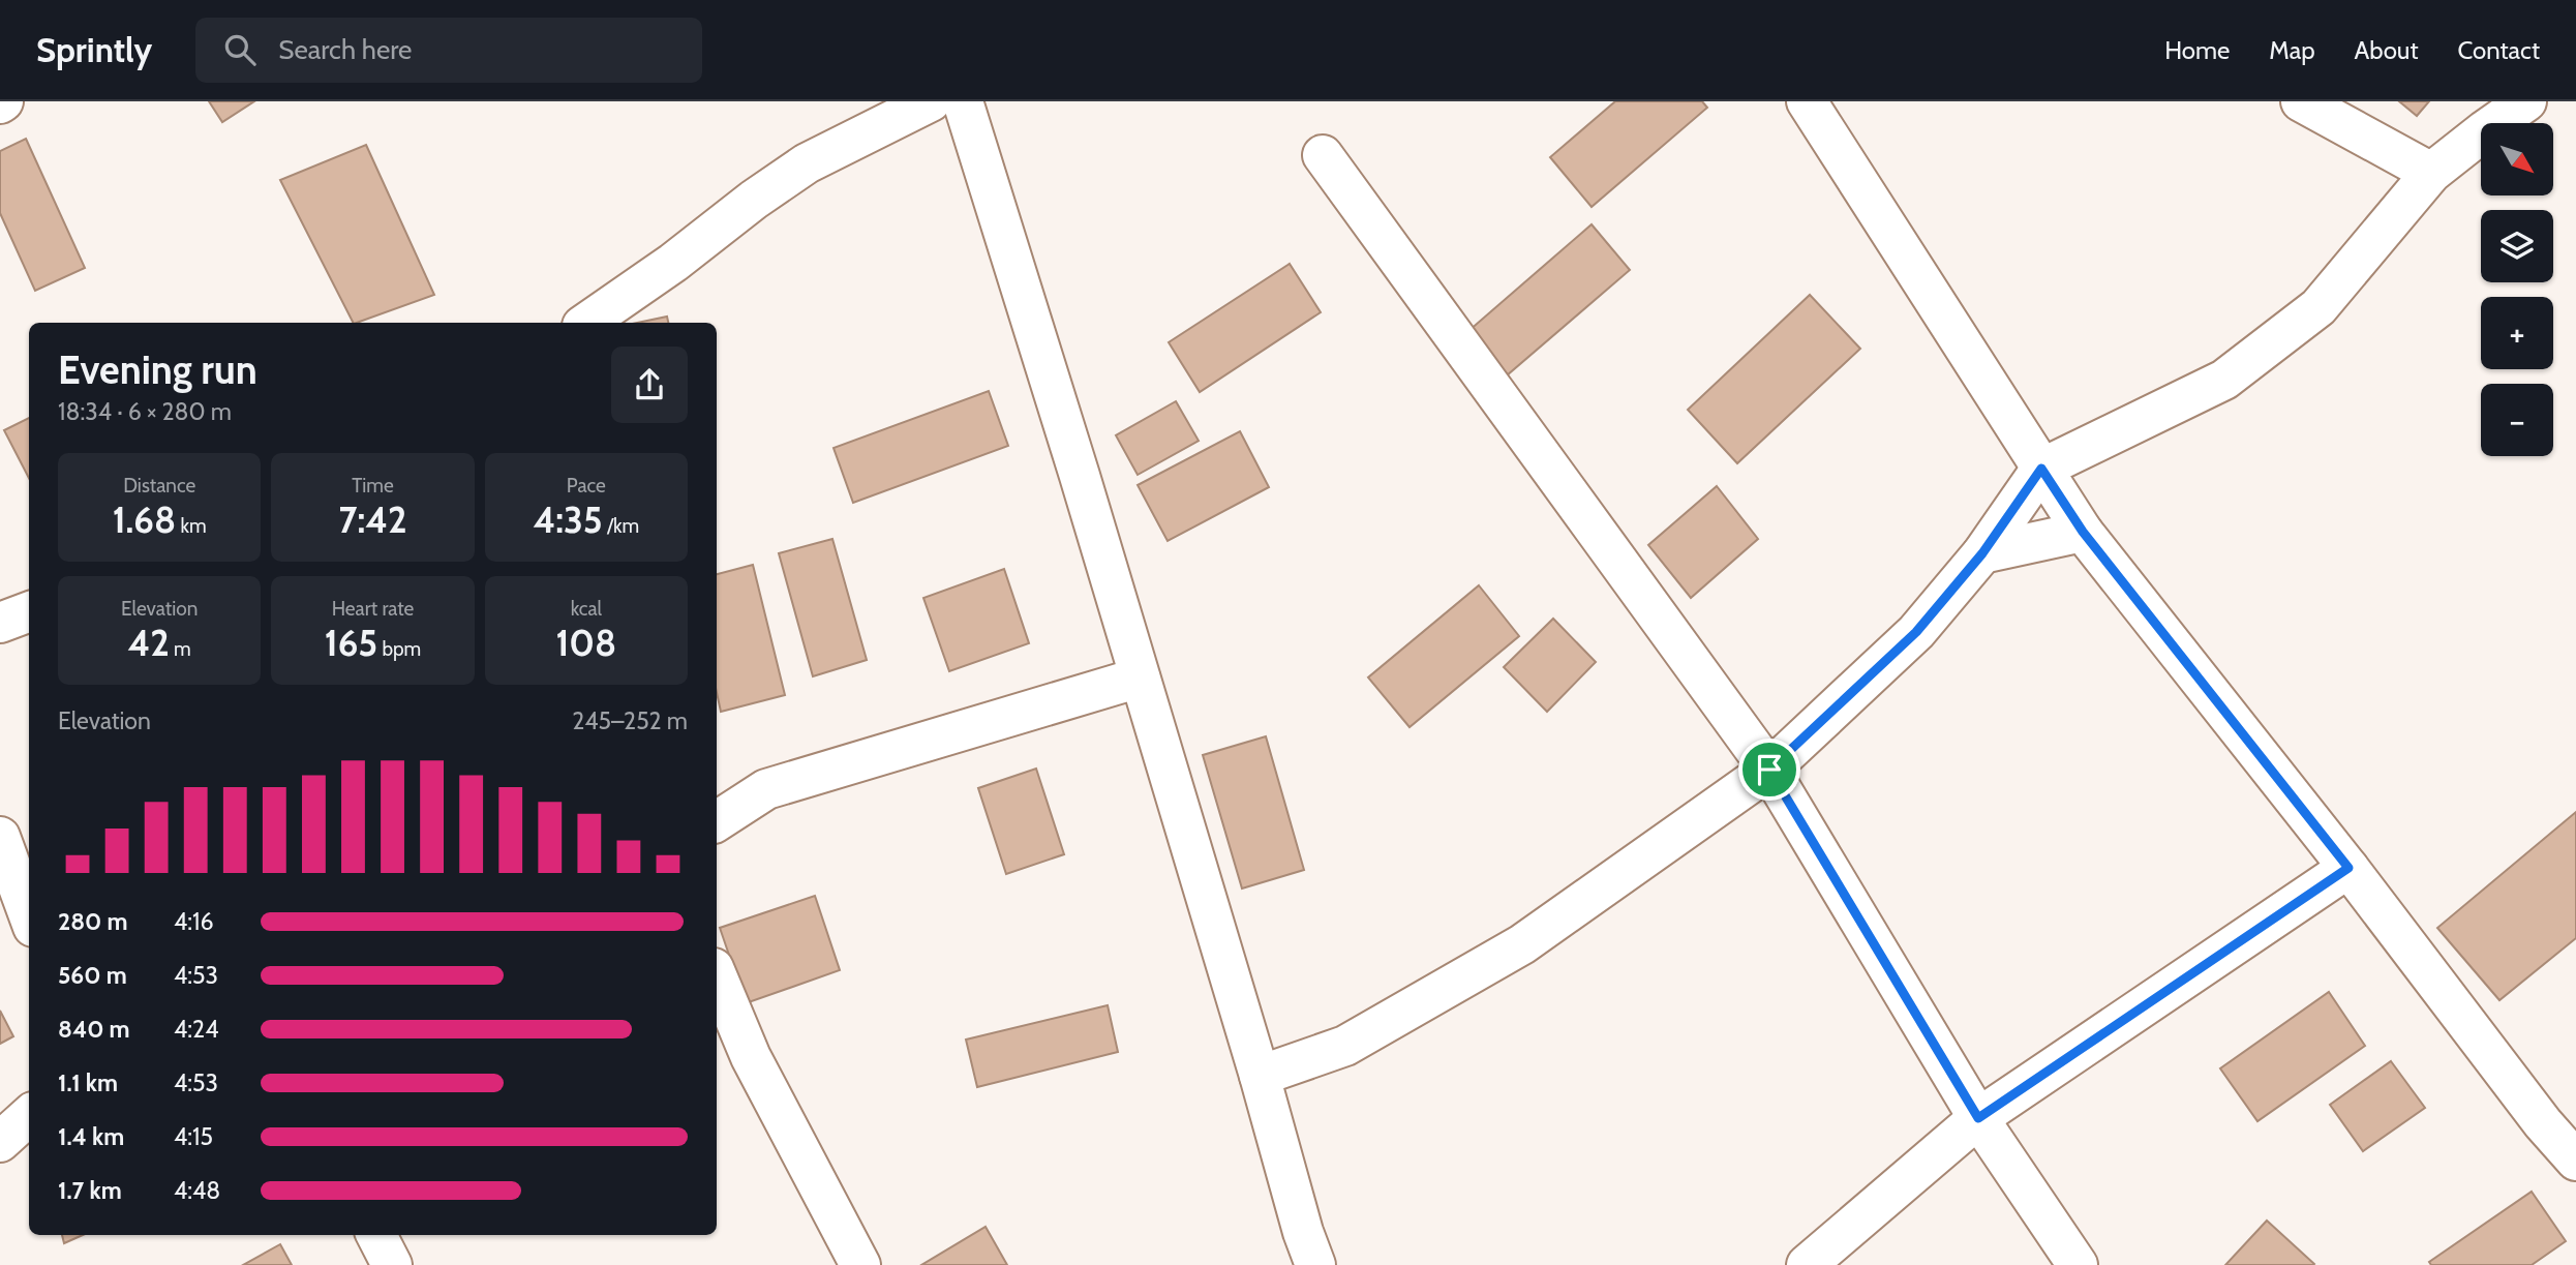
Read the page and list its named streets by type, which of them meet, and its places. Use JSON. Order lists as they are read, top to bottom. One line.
{"north":"bottom right","page":{"header":"Sprintly","search":"Search here","nav":["Home","Map","About","Contact"],"map_buttons":["+","−"],"heading":["Evening run","18:34 · 6 × 280 m"],"stats":[["Distance","1.68 km"],["Time","7:42"],["Pace","4:35 /km"],["Elevation","42 m"],["Heart rate","165 bpm"],["kcal","108"]],"chart":["Elevation","245–252 m"],"list":[{"name":"280 m","note":"4:16"},{"name":"560 m","note":"4:53"},{"name":"840 m","note":"4:24"},{"name":"1.1 km","note":"4:53"},{"name":"1.4 km","note":"4:15"},{"name":"1.7 km","note":"4:48"}]}}
